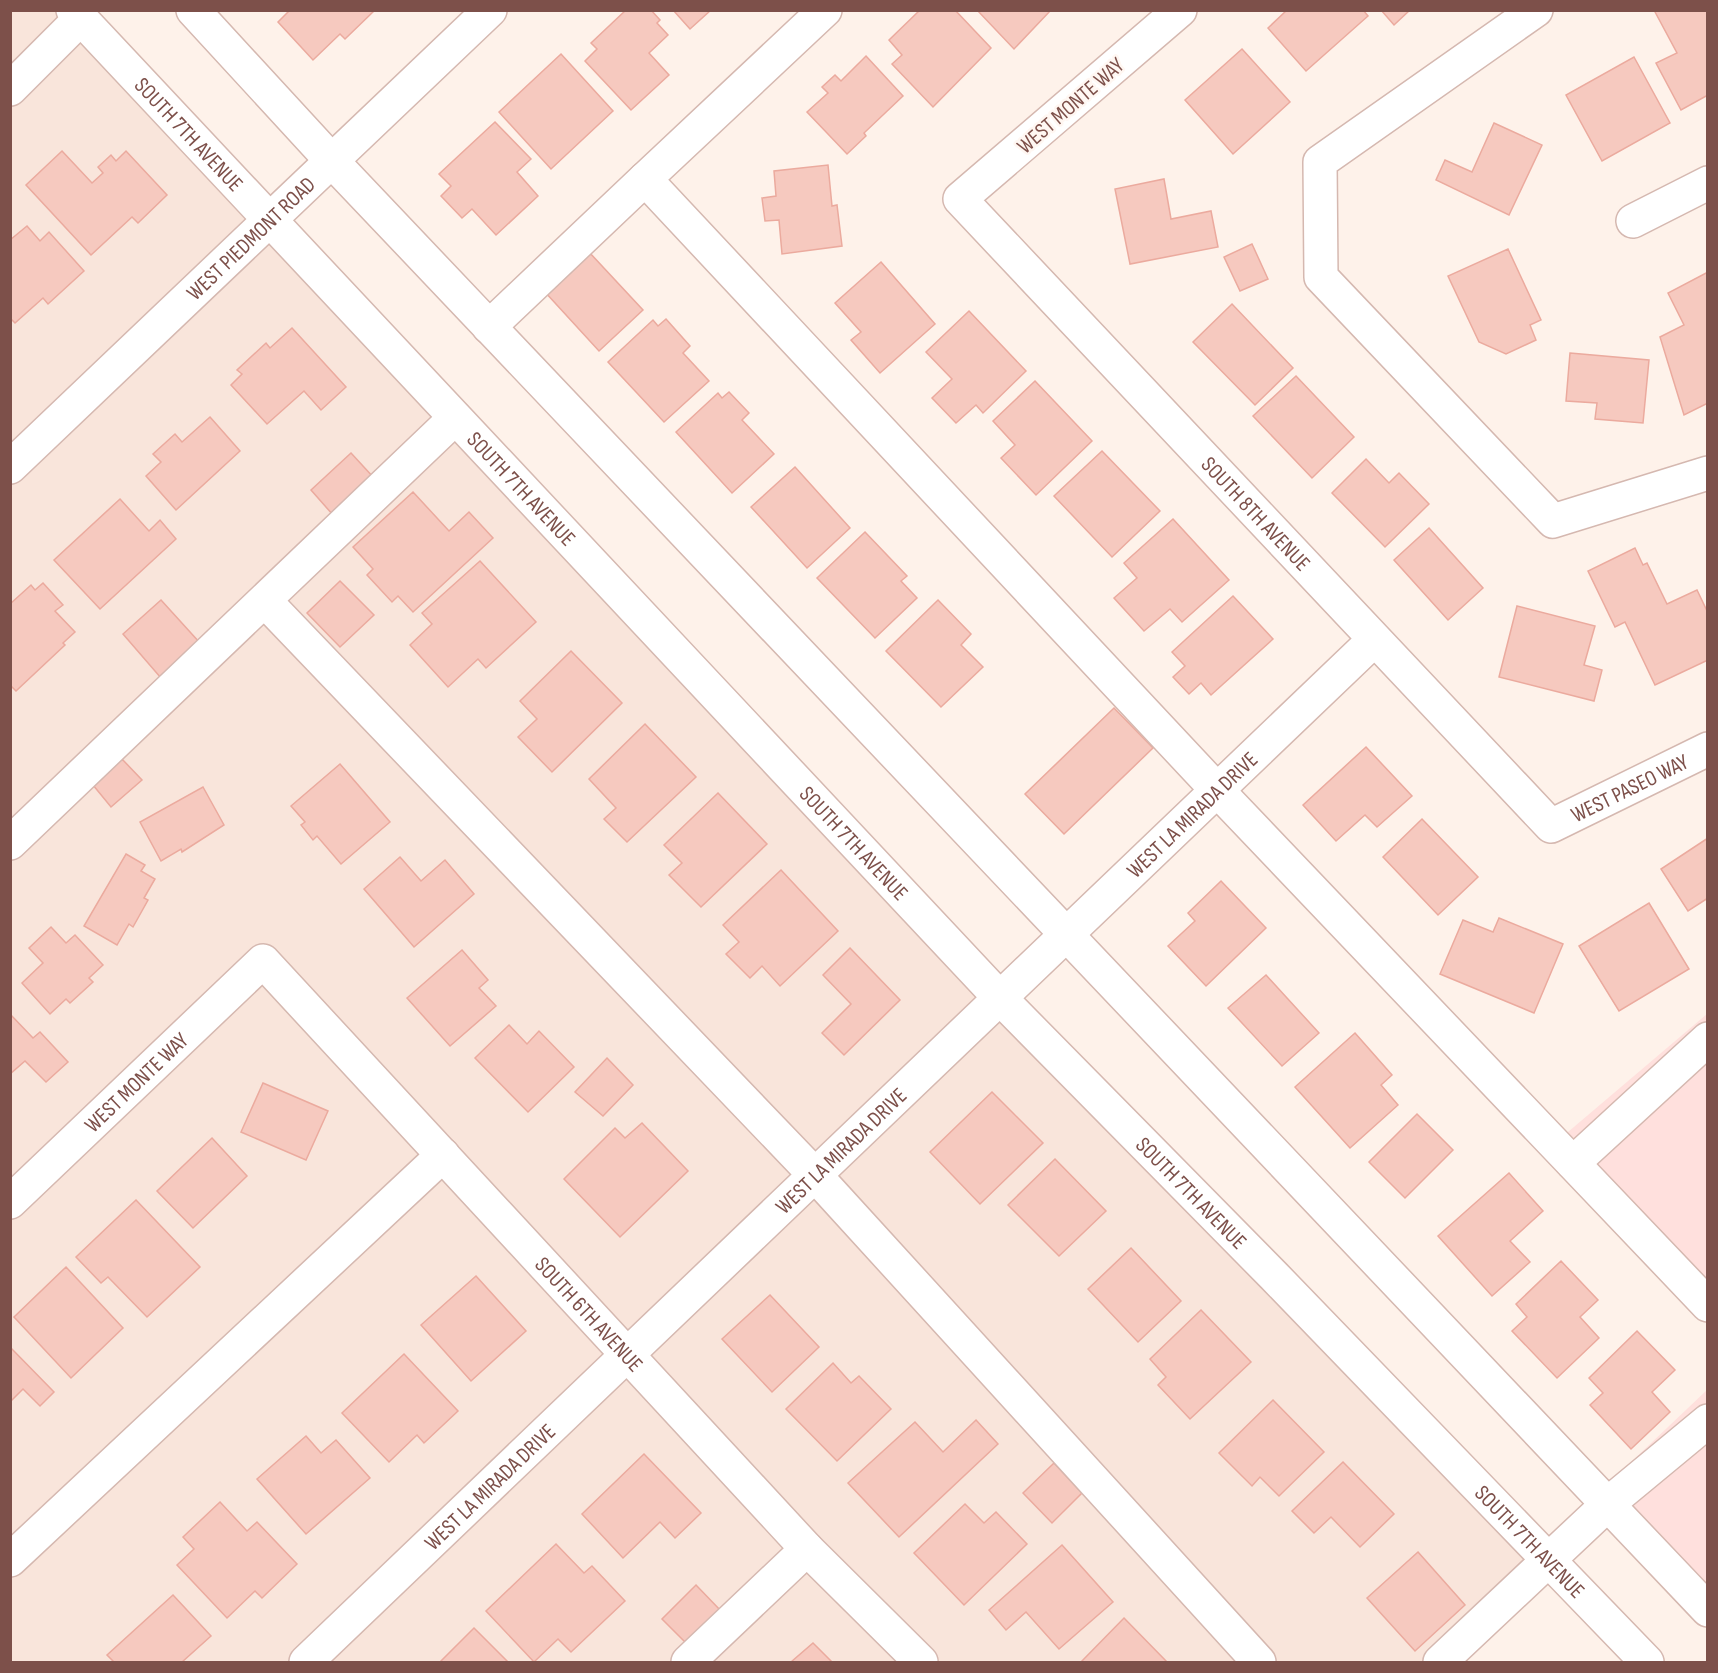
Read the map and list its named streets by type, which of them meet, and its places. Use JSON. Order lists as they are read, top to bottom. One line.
{"streets":{"street":["WEST MONTE WAY","SOUTH 7TH AVENUE","WEST PIEDMONT ROAD","SOUTH 8TH AVENUE","WEST PASEO WAY","WEST LA MIRADA DRIVE","SOUTH 6TH AVENUE"]},"crossings":[["WEST MONTE WAY","SOUTH 8TH AVENUE"],["WEST MONTE WAY","SOUTH 6TH AVENUE"],["SOUTH 7TH AVENUE","WEST PIEDMONT ROAD"],["SOUTH 7TH AVENUE","WEST LA MIRADA DRIVE"],["SOUTH 8TH AVENUE","WEST PASEO WAY"],["SOUTH 8TH AVENUE","WEST LA MIRADA DRIVE"],["WEST LA MIRADA DRIVE","SOUTH 6TH AVENUE"]]}
